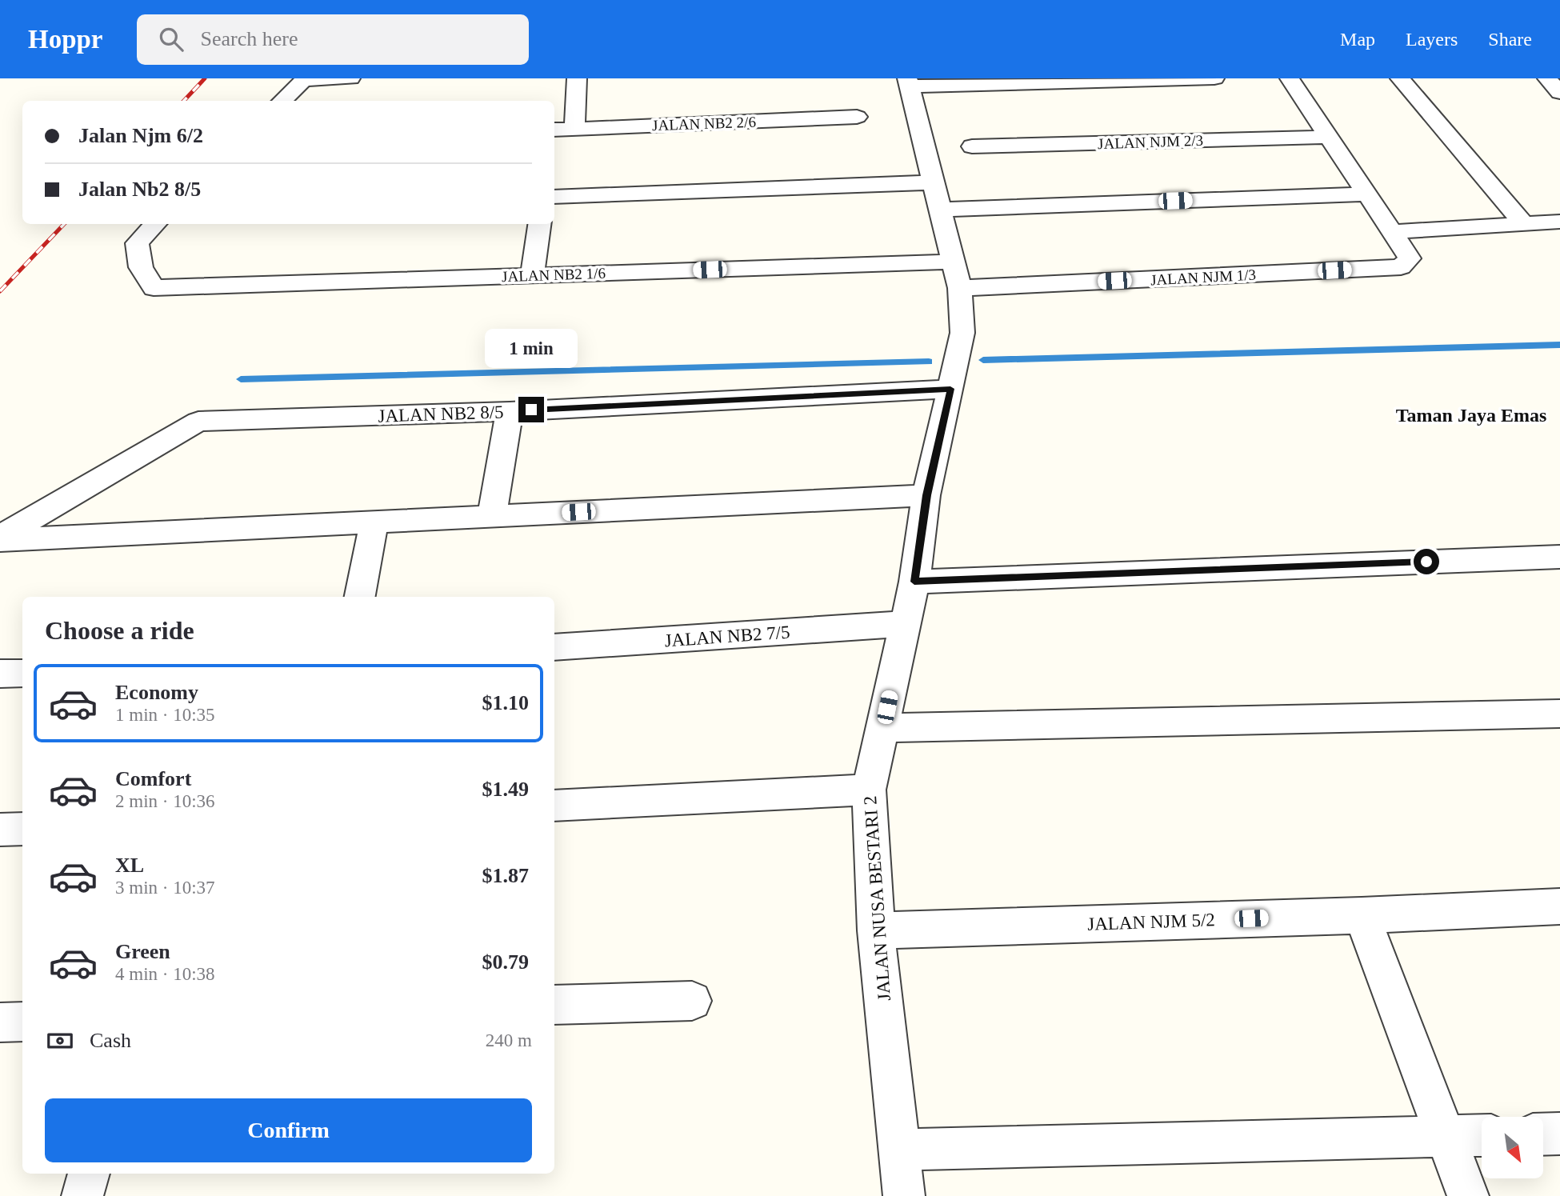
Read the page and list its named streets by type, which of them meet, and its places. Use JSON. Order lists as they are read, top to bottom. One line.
{"streets":{"street":["JALAN NB2 2/6","JALAN NJM 2/3","JALAN NB2 1/6","JALAN NJM 1/3","JALAN NB2 8/5","JALAN NB2 7/5","JALAN NUSA BESTARI 2","JALAN NJM 5/2"]},"crossings":[["JALAN NB2 1/6","JALAN NJM 1/3"],["JALAN NB2 1/6","JALAN NUSA BESTARI 2"],["JALAN NJM 1/3","JALAN NUSA BESTARI 2"],["JALAN NB2 8/5","JALAN NUSA BESTARI 2"],["JALAN NB2 7/5","JALAN NUSA BESTARI 2"],["JALAN NUSA BESTARI 2","JALAN NJM 5/2"]],"districts":["Taman Jaya Emas"],"north":"bottom right","page":{"header":"Hoppr","search":"Search here","nav":["Map","Layers","Share"],"banner":["Jalan Njm 6/2","Jalan Nb2 8/5"],"bubble":"1 min","heading":"Choose a ride","list":[{"name":"Economy","note":"1 min · 10:35","value":"$1.10"},{"name":"Comfort","note":"2 min · 10:36","value":"$1.49"},{"name":"XL","note":"3 min · 10:37","value":"$1.87"},{"name":"Green","note":"4 min · 10:38","value":"$0.79"}],"pay":["Cash","240 m"],"buttons":"Confirm"}}
